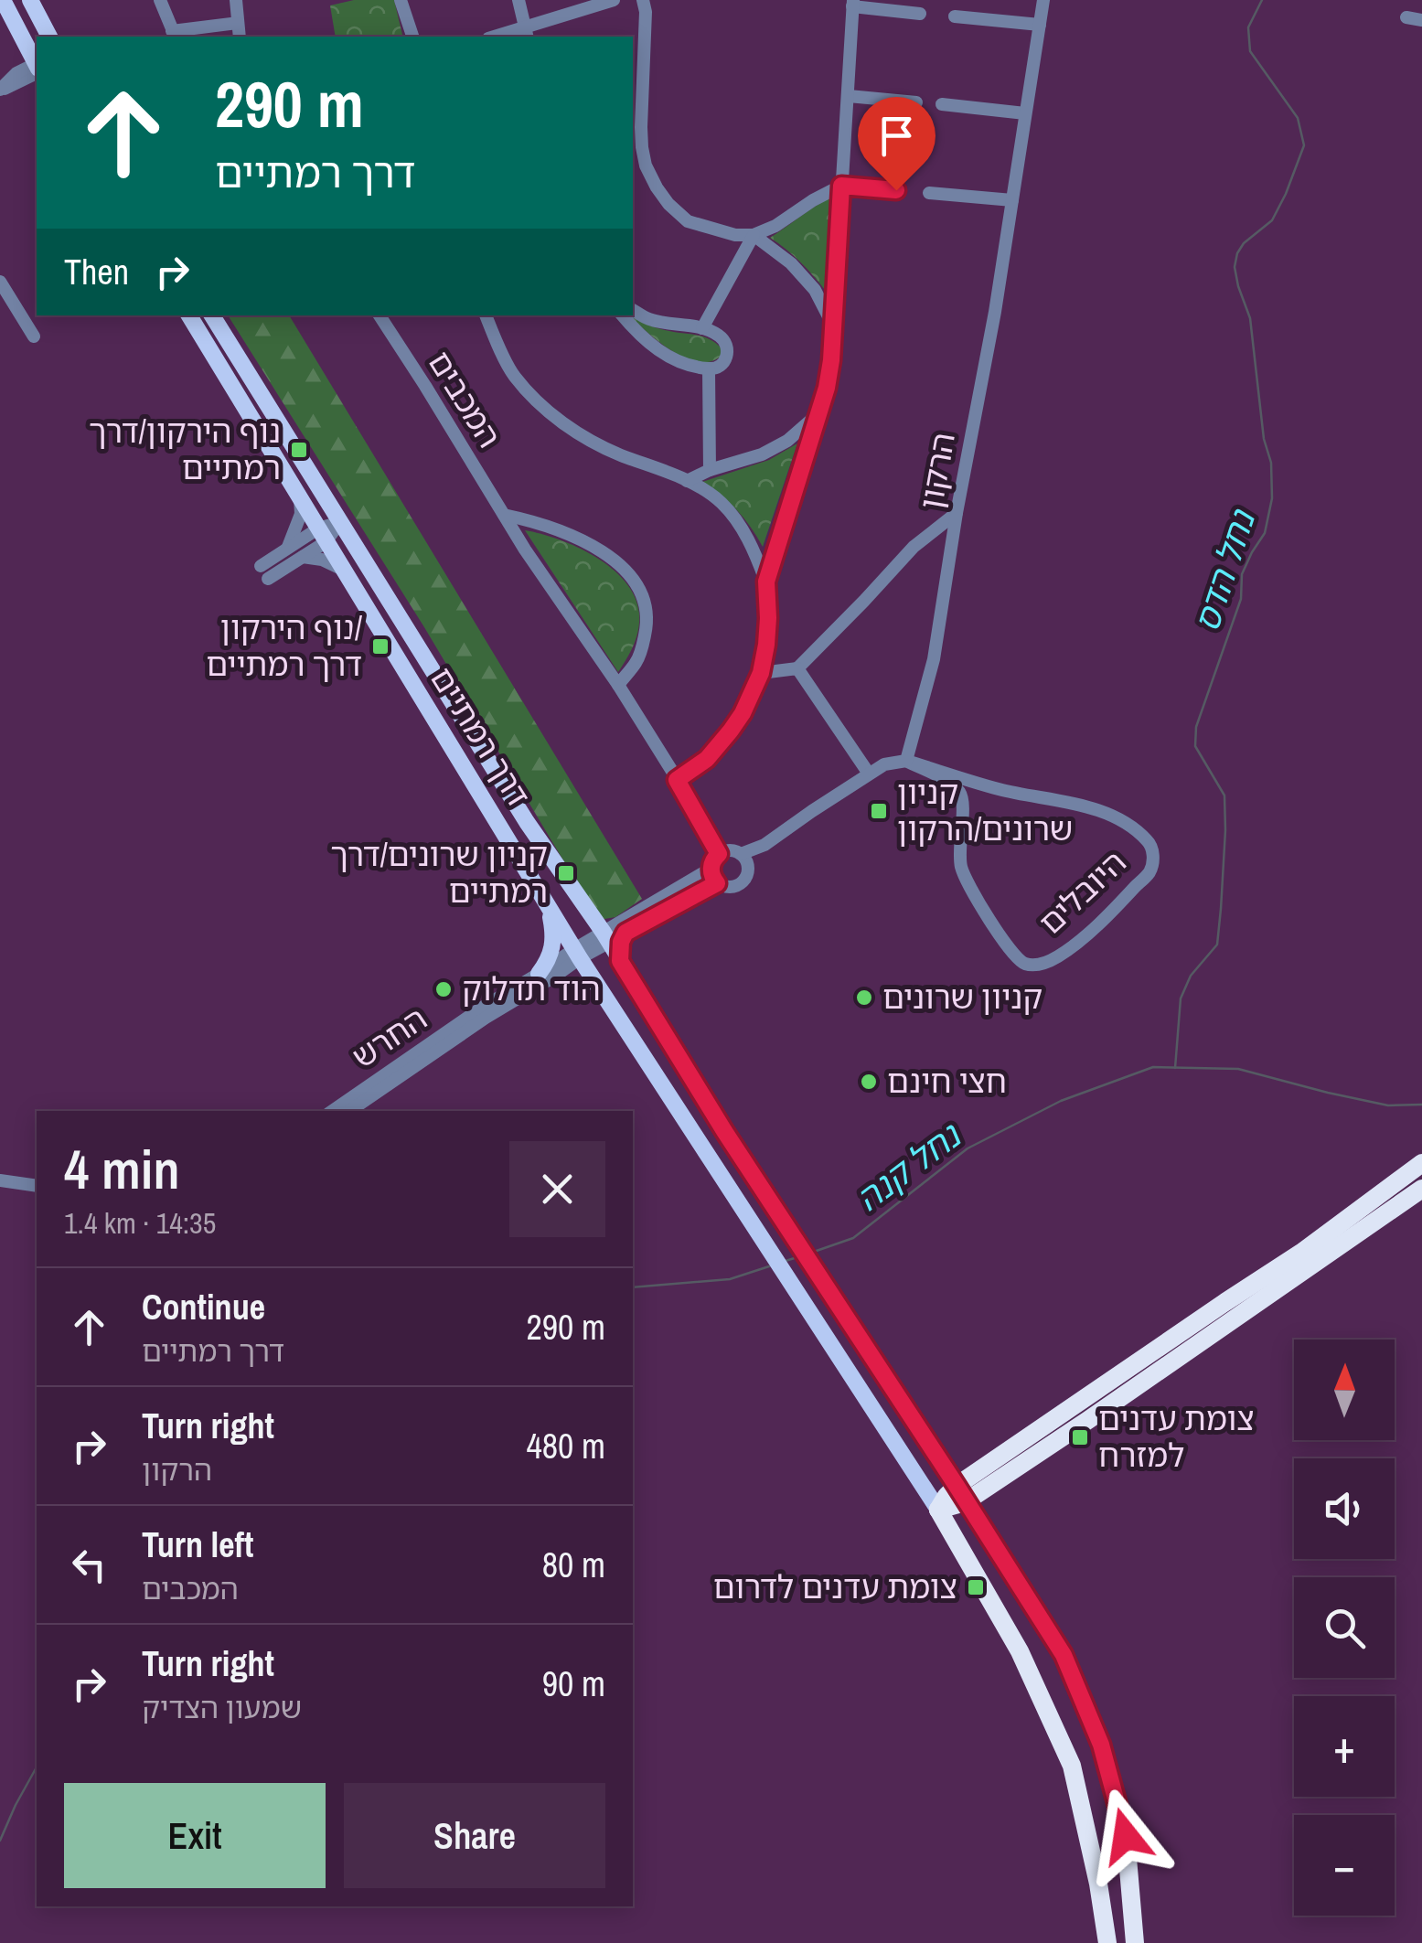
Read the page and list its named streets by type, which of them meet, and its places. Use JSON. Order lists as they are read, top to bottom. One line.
{"streets":{"main road":["דרך רמתיים"],"street":["המכבים","הרקון","היובלים","החרש"]},"crossings":[["הרקון","היובלים"],["דרך רמתיים","החרש"]],"water":["נחל הדס","נחל קנה"],"places":{"transit":["נוף הירקון/דרך רמתיים","נוף הירקון/ דרך רמתיים","קניון שרונים/הרקון","קניון שרונים/דרך רמתיים","צומת עדנים למזרח","צומת עדנים לדרום"],"other":["הוד תדלוק","קניון שרונים","חצי חינם"]},"north":"top","page":{"turn":["290 m","דרך רמתיים"],"then":"Then","heading":["4 min","1.4 km · 14:35"],"list":[{"name":"Continue","note":"דרך רמתיים","value":"290 m"},{"name":"Turn right","note":"הרקון","value":"480 m"},{"name":"Turn left","note":"המכבים","value":"80 m"},{"name":"Turn right","note":"שמעון הצדיק","value":"90 m"}],"map_buttons":["+","−"],"buttons":["Exit","Share"]}}
